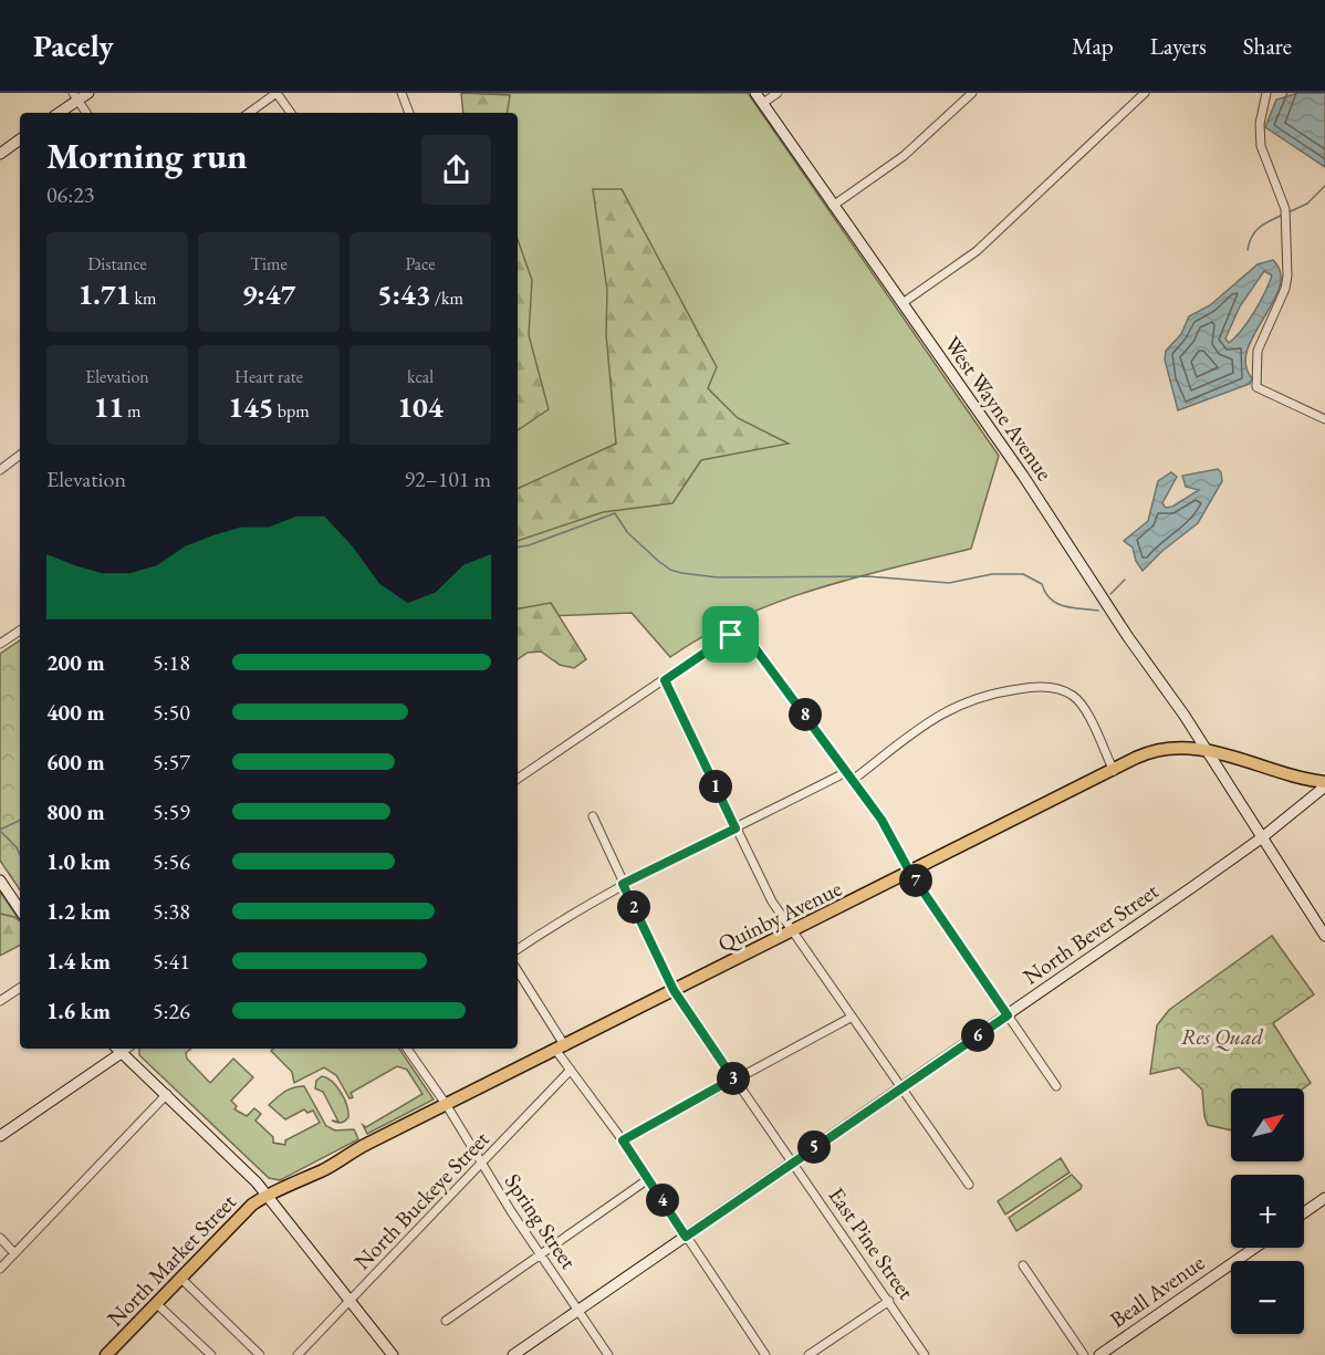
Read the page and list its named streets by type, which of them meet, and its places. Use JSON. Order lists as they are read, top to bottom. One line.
{"streets":{"main road":["Quinby Avenue","North Market Street"],"street":["West Wayne Avenue","North Bever Street","North Buckeye Street","Spring Street","East Pine Street","Beall Avenue"]},"crossings":[["West Wayne Avenue","Quinby Avenue"],["West Wayne Avenue","North Bever Street"],["Quinby Avenue","North Bever Street"],["Quinby Avenue","Spring Street"],["Quinby Avenue","East Pine Street"],["Quinby Avenue","North Market Street"],["North Bever Street","Spring Street"],["North Bever Street","East Pine Street"],["North Buckeye Street","Spring Street"]],"parks":["Res Quad"],"north":"top right","page":{"header":"Pacely","nav":["Map","Layers","Share"],"heading":["Morning run","06:23"],"stats":[["Distance","1.71 km"],["Time","9:47"],["Pace","5:43 /km"],["Elevation","11 m"],["Heart rate","145 bpm"],["kcal","104"]],"chart":["Elevation","92–101 m"],"list":[{"name":"200 m","note":"5:18"},{"name":"400 m","note":"5:50"},{"name":"600 m","note":"5:57"},{"name":"800 m","note":"5:59"},{"name":"1.0 km","note":"5:56"},{"name":"1.2 km","note":"5:38"},{"name":"1.4 km","note":"5:41"},{"name":"1.6 km","note":"5:26"}],"pins":["8","1","7","2","6","3","5","4"],"map_buttons":["+","−"]}}
